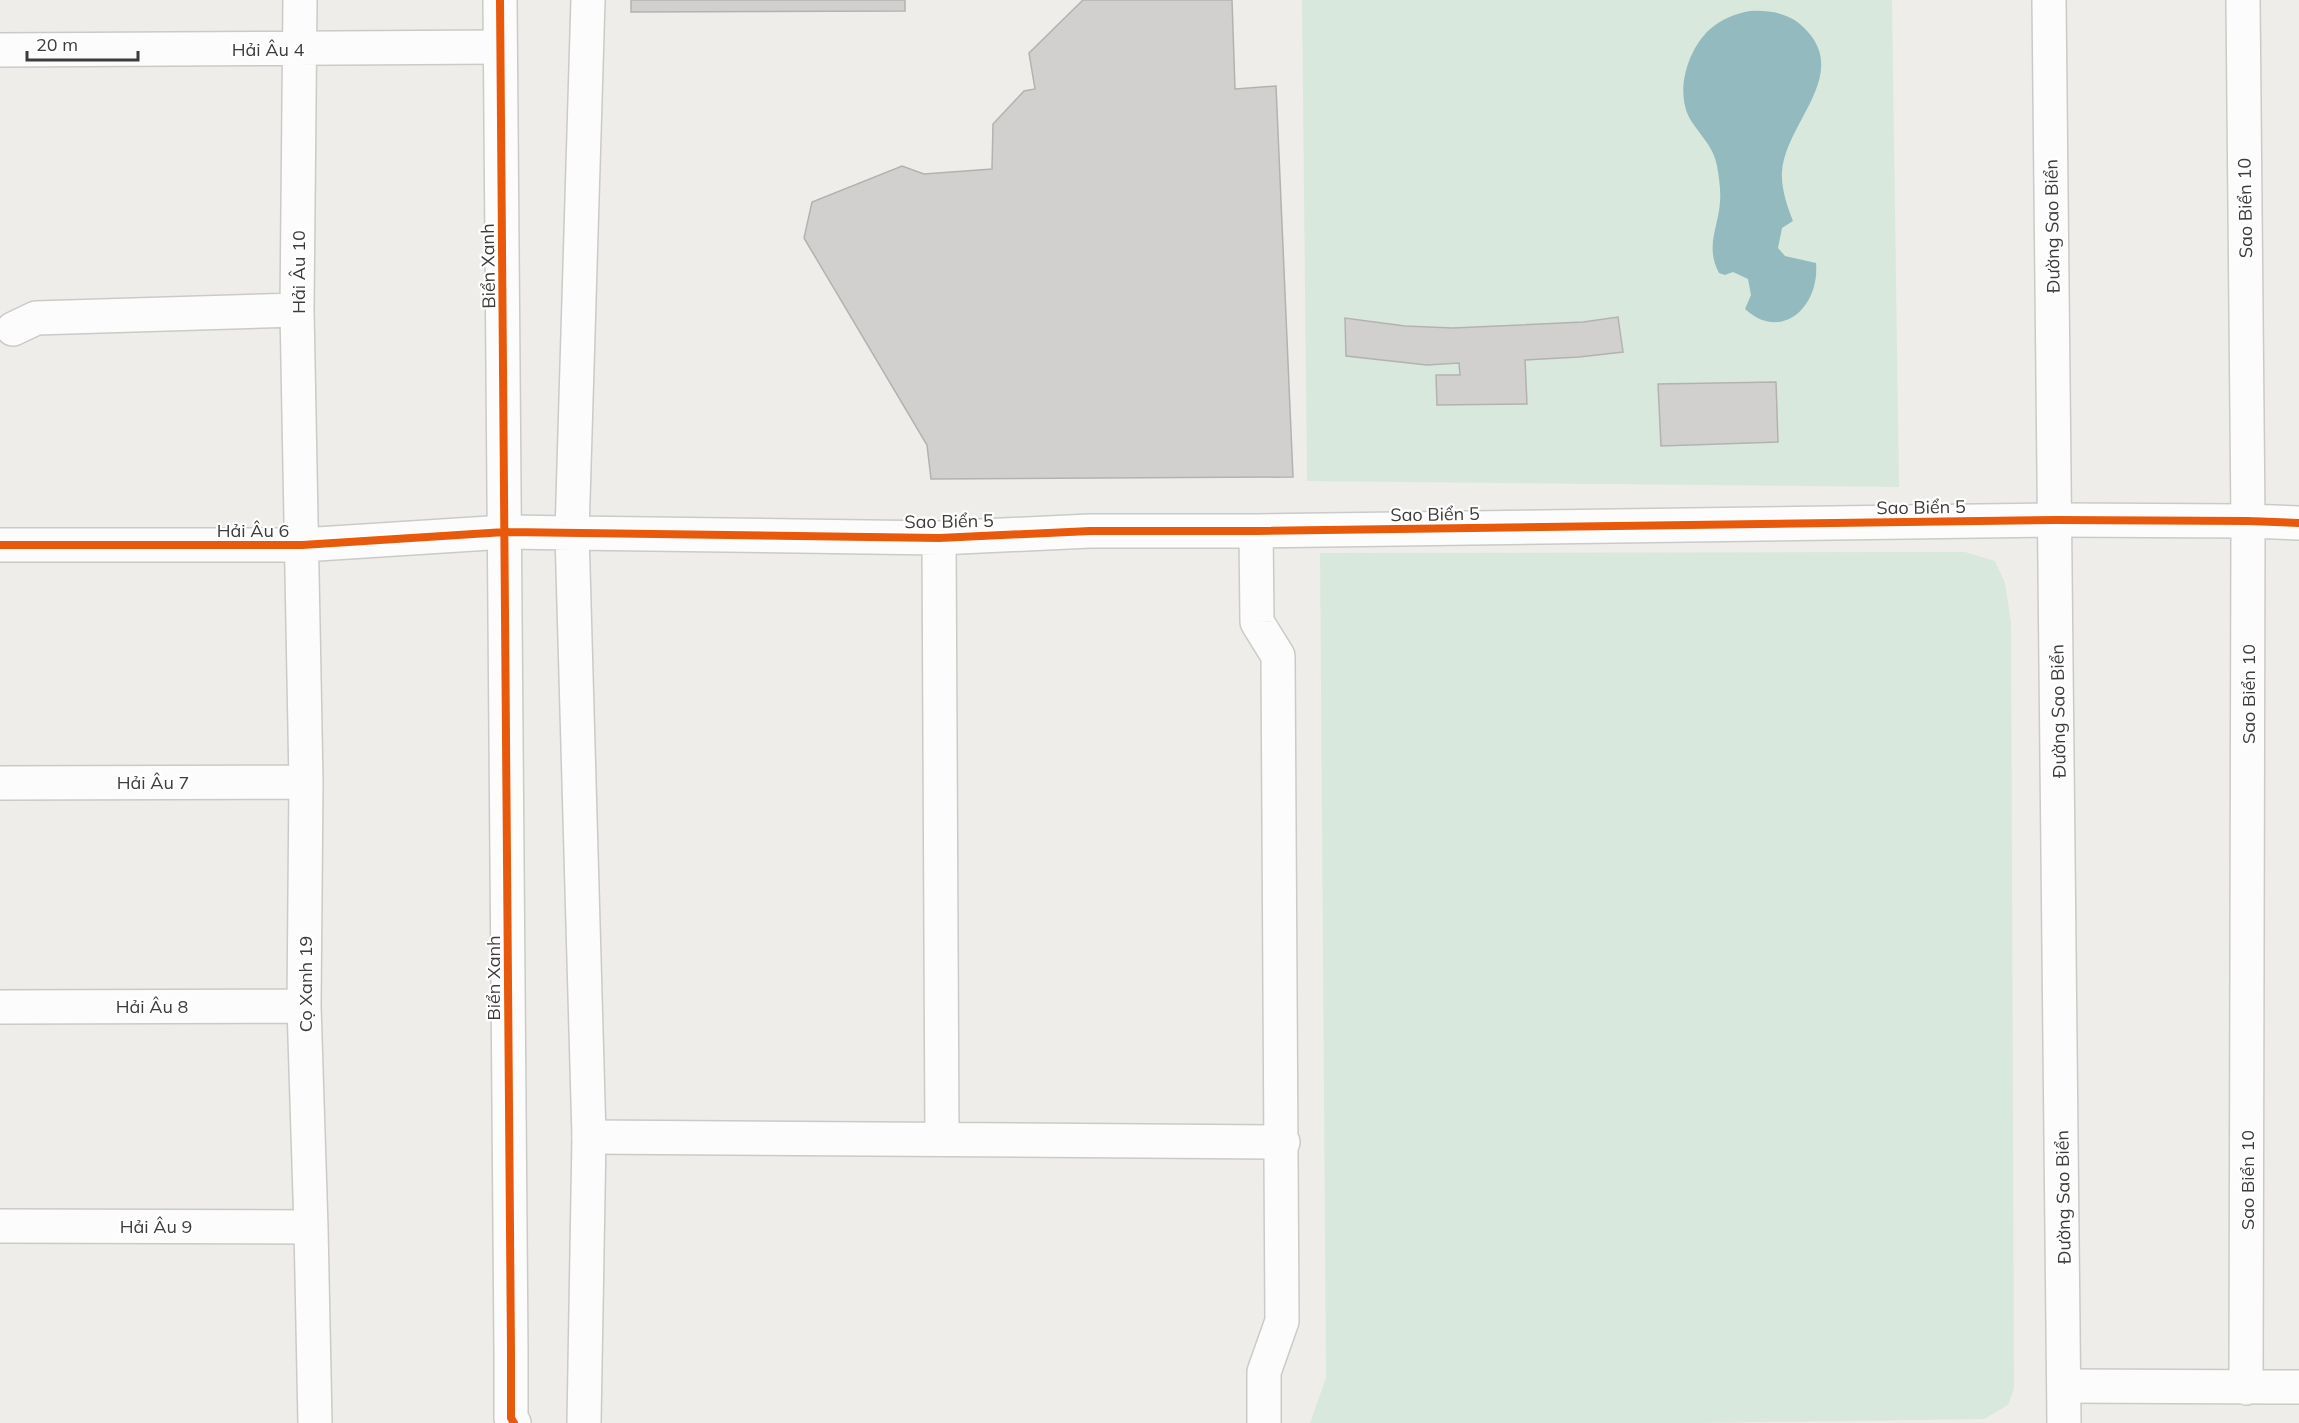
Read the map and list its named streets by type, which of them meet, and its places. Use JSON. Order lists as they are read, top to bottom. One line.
{"streets":{"street":["Hải Âu 4","Sao Biển 10","Đường Sao Biển","Biển Xanh","Hải Âu 10","Sao Biển 5","Hải Âu 6","Hải Âu 7","Cọ Xanh 19","Hải Âu 8","Hải Âu 9"]},"crossings":[["Hải Âu 4","Biển Xanh"],["Hải Âu 4","Hải Âu 10"],["Sao Biển 10","Sao Biển 5"],["Đường Sao Biển","Sao Biển 5"],["Biển Xanh","Hải Âu 6"],["Hải Âu 10","Hải Âu 6"],["Hải Âu 10","Cọ Xanh 19"],["Hải Âu 6","Cọ Xanh 19"],["Hải Âu 7","Cọ Xanh 19"],["Cọ Xanh 19","Hải Âu 8"],["Cọ Xanh 19","Hải Âu 9"]],"scale_bar":"20 m"}
